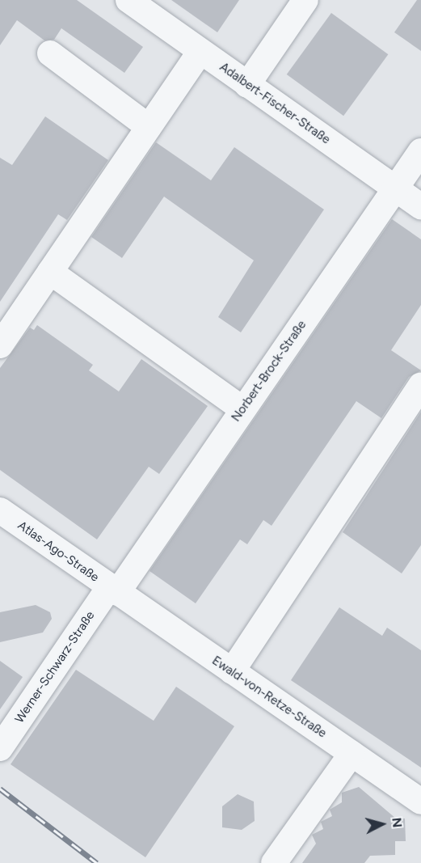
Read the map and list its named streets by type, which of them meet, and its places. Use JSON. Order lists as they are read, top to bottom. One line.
{"streets":{"lane":["Adalbert-Fischer-Straße","Norbert-Brock-Straße","Atlas-Ago-Straße","Werner-Schwarz-Straße","Ewald-von-Retze-Straße"]},"crossings":[["Adalbert-Fischer-Straße","Norbert-Brock-Straße"],["Norbert-Brock-Straße","Atlas-Ago-Straße"],["Norbert-Brock-Straße","Werner-Schwarz-Straße"],["Norbert-Brock-Straße","Ewald-von-Retze-Straße"],["Atlas-Ago-Straße","Werner-Schwarz-Straße"],["Atlas-Ago-Straße","Ewald-von-Retze-Straße"],["Werner-Schwarz-Straße","Ewald-von-Retze-Straße"]],"north":"right"}
